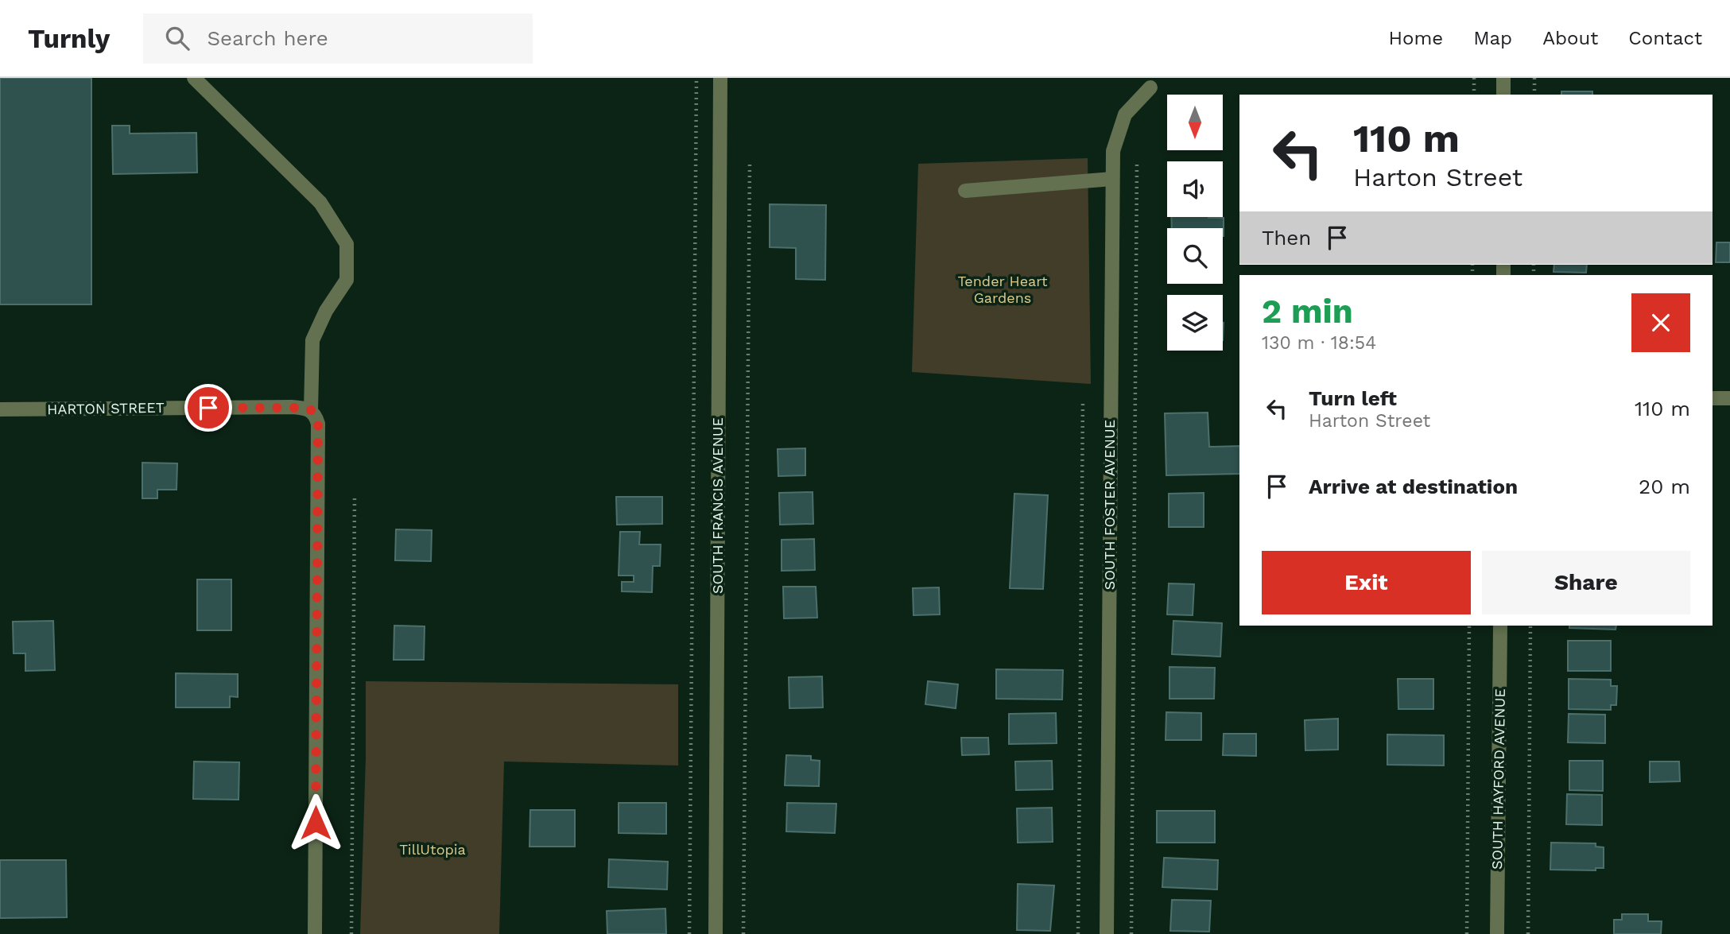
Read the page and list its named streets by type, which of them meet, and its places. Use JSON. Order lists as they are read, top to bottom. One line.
{"streets":{"street":["HARTON STREET","SOUTH FOSTER AVENUE","SOUTH FRANCIS AVENUE","SOUTH HAYFORD AVENUE"]},"parks":["Tender Heart Gardens","TillUtopia"],"north":"bottom","page":{"header":"Turnly","search":"Search here","nav":["Home","Map","About","Contact"],"turn":["110 m","Harton Street"],"then":"Then","heading":["2 min","130 m · 18:54"],"list":[{"name":"Turn left","note":"Harton Street","value":"110 m"},{"name":"Arrive at destination","value":"20 m"}],"buttons":["Exit","Share"]}}
